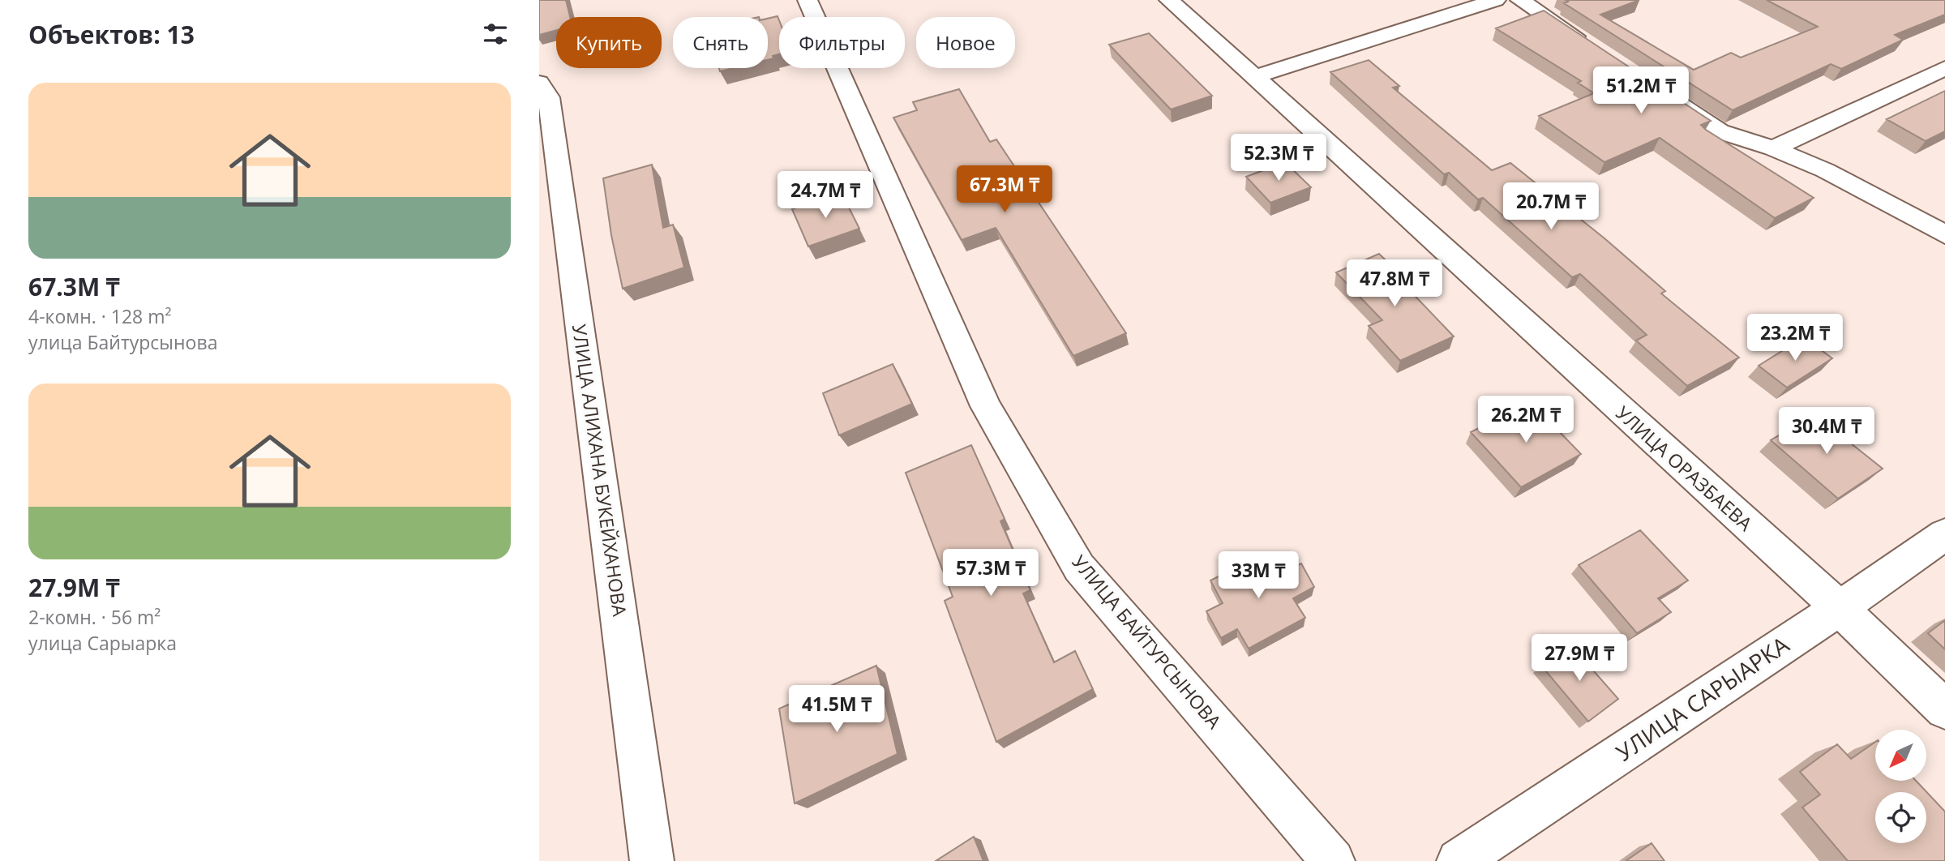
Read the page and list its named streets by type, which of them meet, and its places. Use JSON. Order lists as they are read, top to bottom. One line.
{"streets":{"street":["УЛИЦА ОРАЗБАЕВА","УЛИЦА АЛИХАНА БУКЕЙХАНОВА","УЛИЦА БАЙТУРСЫНОВА","УЛИЦА САРЫАРКА"]},"crossings":[["УЛИЦА ОРАЗБАЕВА","УЛИЦА САРЫАРКА"]],"north":"bottom left","page":{"heading":"Объектов: 13","chip":["Купить","Снять","Фильтры","Новое"],"price":["51.2M ₸","52.3M ₸","67.3M ₸","24.7M ₸","20.7M ₸","47.8M ₸","23.2M ₸","26.2M ₸","30.4M ₸","57.3M ₸","33M ₸","27.9M ₸","41.5M ₸"],"list":[{"name":"67.3M ₸","note":"4-комн. · 128 m² · улица Байтурсынова"},{"name":"27.9M ₸","note":"2-комн. · 56 m² · улица Сарыарка"}]}}
